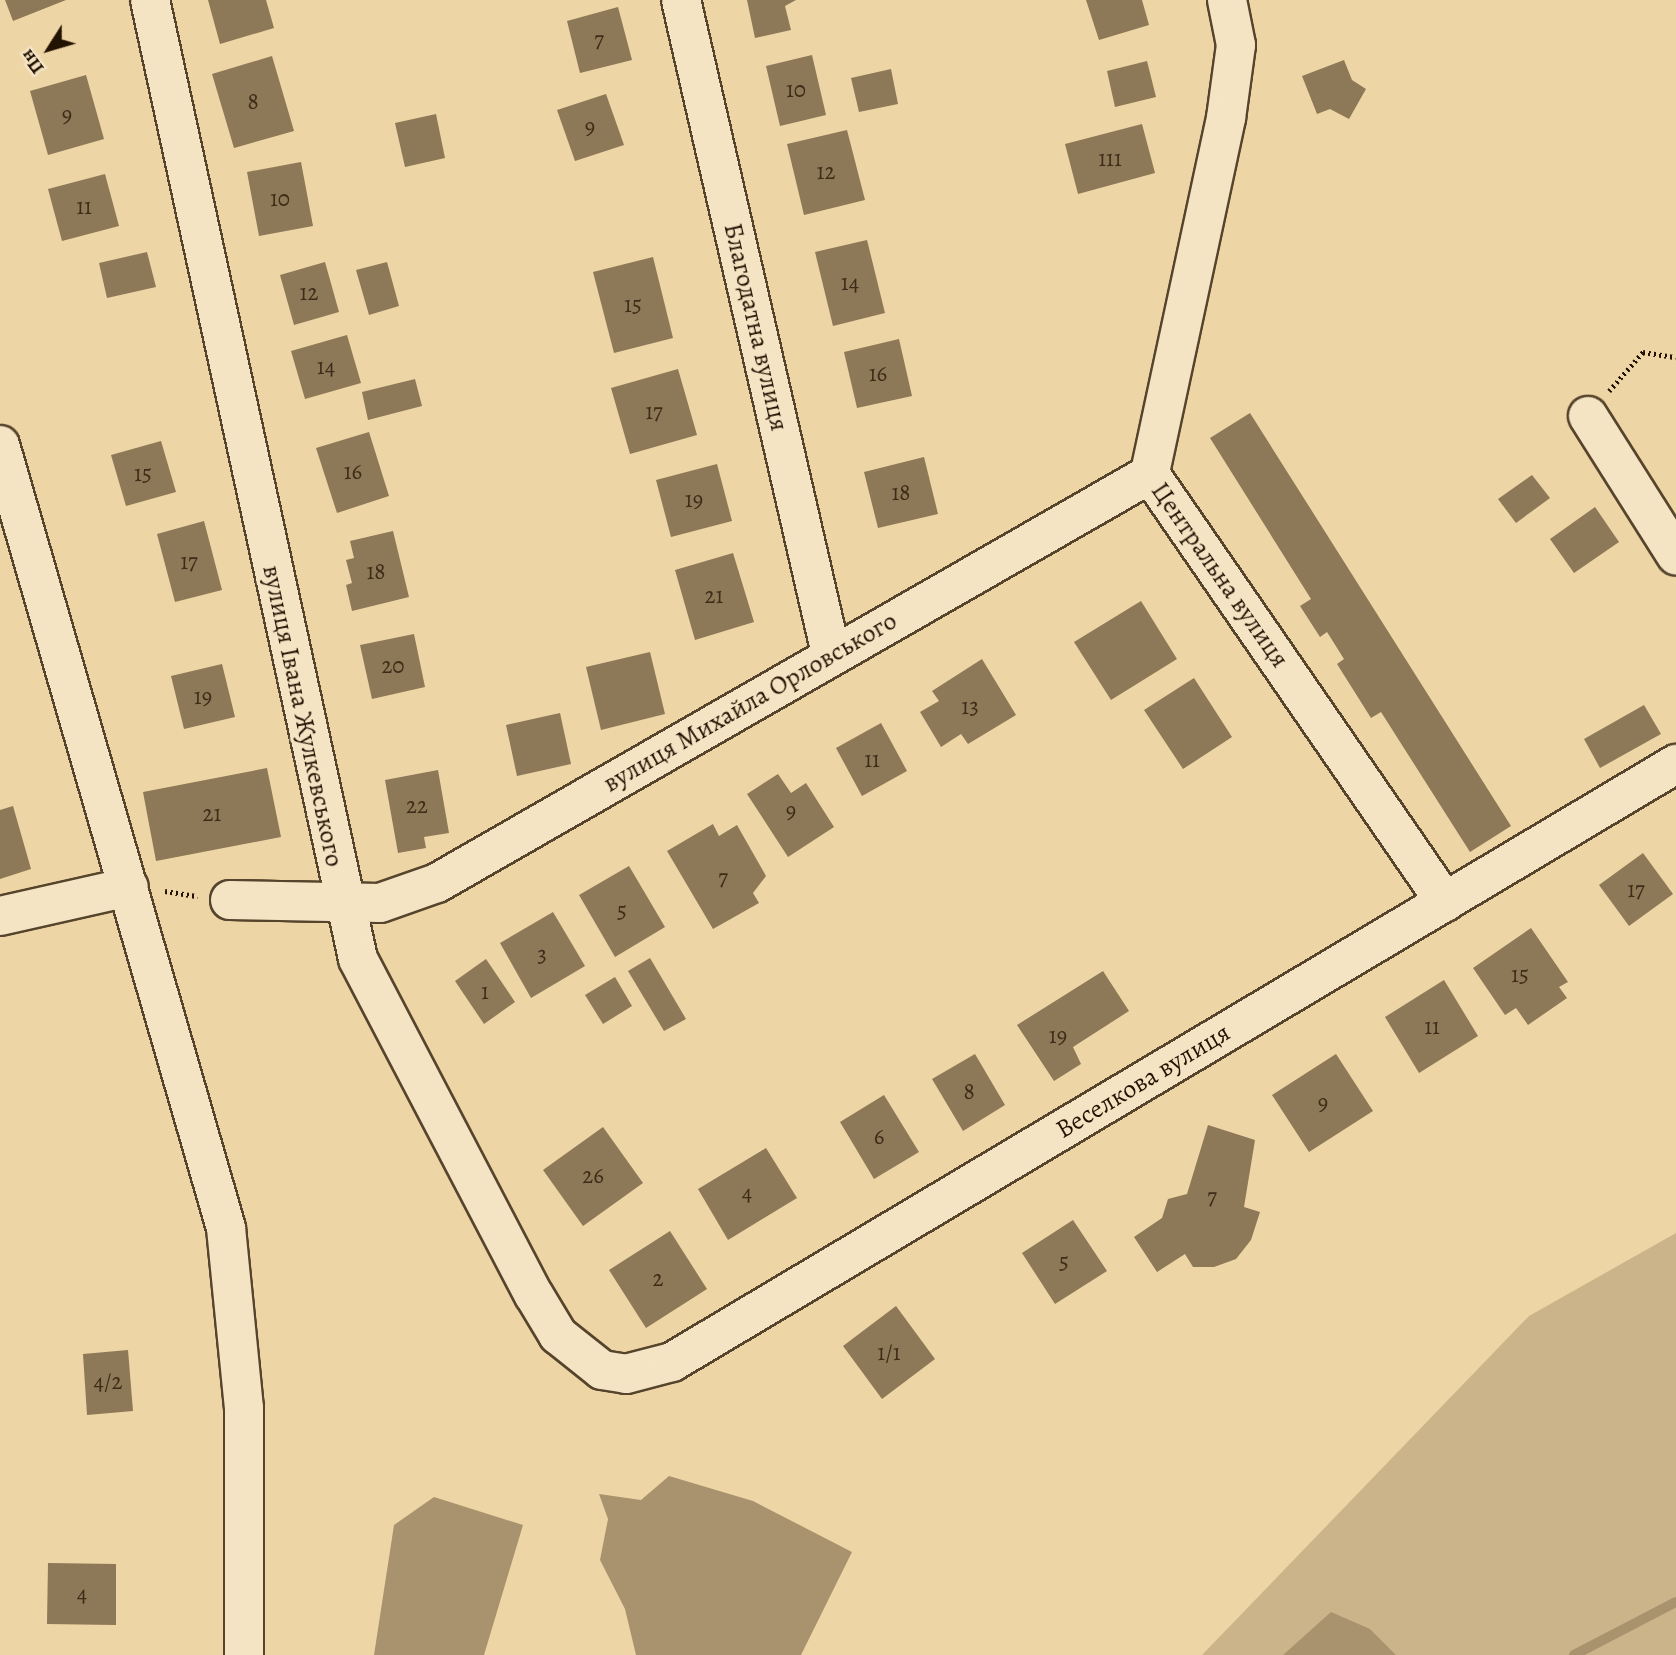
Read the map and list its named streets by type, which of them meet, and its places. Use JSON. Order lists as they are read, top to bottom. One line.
{"streets":{"street":["Благодатна вулиця","Центральна вулиця","вулиця Михайла Орловського","вулиця Івана Жулкевського","Веселкова вулиця"]},"crossings":[["Благодатна вулиця","вулиця Михайла Орловського"],["Центральна вулиця","вулиця Михайла Орловського"],["Центральна вулиця","Веселкова вулиця"],["вулиця Михайла Орловського","вулиця Івана Жулкевського"],["вулиця Івана Жулкевського","Веселкова вулиця"]],"house_numbers":["7","10","8","9","9","111","12","10","11","14","12","15","14","16","17","16","15","18","19","17","18","21","20","19","13","11","22","9","21","7","17","5","3","15","1","11","19","8","9","6","26","4","7","5","2","1/1","4/2","4"],"north":"bottom left"}
